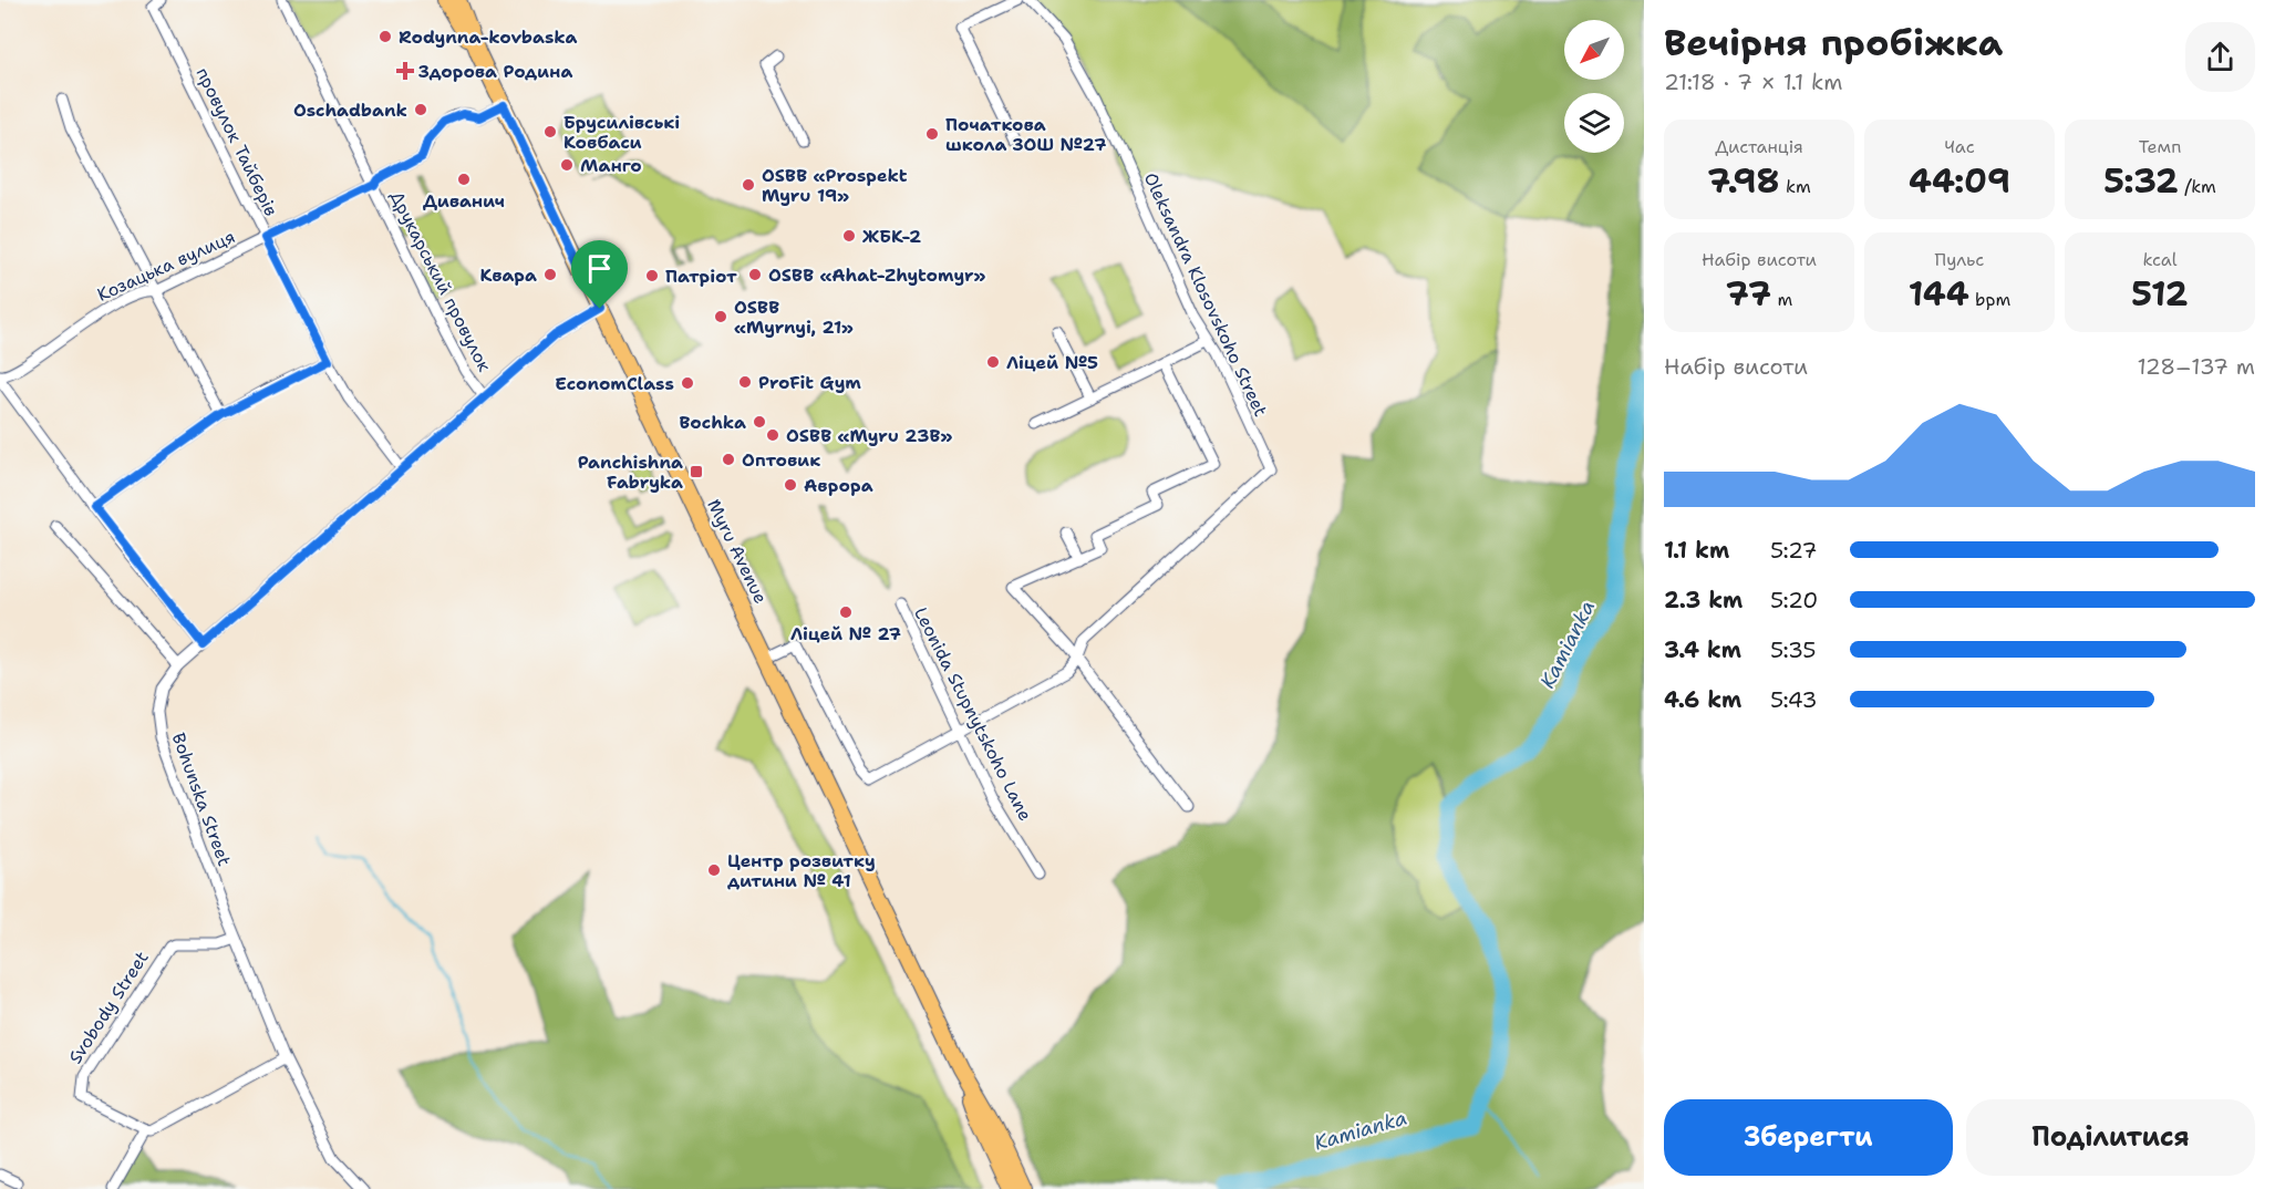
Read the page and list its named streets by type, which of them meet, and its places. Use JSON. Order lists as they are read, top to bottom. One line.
{"streets":{"main road":["Myru Avenue"],"street":["провулок Тайберів","Козацька вулиця","Друкарський провулок","Oleksandra Klosovskoho Street","Leonida Stupnytskoho Lane","Bohunska Street","Svobody Street"]},"crossings":[["провулок Тайберів","Козацька вулиця"],["провулок Тайберів","Bohunska Street"],["Козацька вулиця","Друкарський провулок"],["Козацька вулиця","Myru Avenue"],["Друкарський провулок","Bohunska Street"],["Myru Avenue","Bohunska Street"],["Bohunska Street","Svobody Street"]],"water":["Kamianka"],"places":{"other":["Rodynna-kovbaska","Oschadbank","Брусилівські Ковбаси","Початкова школа ЗОШ №27","Манго","Диванич","OSBB «Prospekt Myru 19»","ЖБК-2","Квара","OSBB «Ahat-Zhytomyr»","Патріот","OSBB «Myrnyi, 21»","Ліцей №5","ProFit Gym","EconomClass","Bochka","OSBB «Myru 23B»","Оптовик","Аврора","Ліцей № 27","Центр розвитку дитини № 41"],"health":["Здорова Родина"],"transit":["Panchishna Fabryka"]},"north":"bottom left","page":{"heading":["Вечірня пробіжка","21:18 · 7 × 1.1 km"],"stats":[["Дистанція","7.98 km"],["Час","44:09"],["Темп","5:32 /km"],["Набір висоти","77 m"],["Пульс","144 bpm"],["kcal","512"]],"chart":["Набір висоти","128–137 m"],"list":[{"name":"1.1 km","note":"5:27"},{"name":"2.3 km","note":"5:20"},{"name":"3.4 km","note":"5:35"},{"name":"4.6 km","note":"5:43"}],"buttons":["Зберегти","Поділитися"]}}
